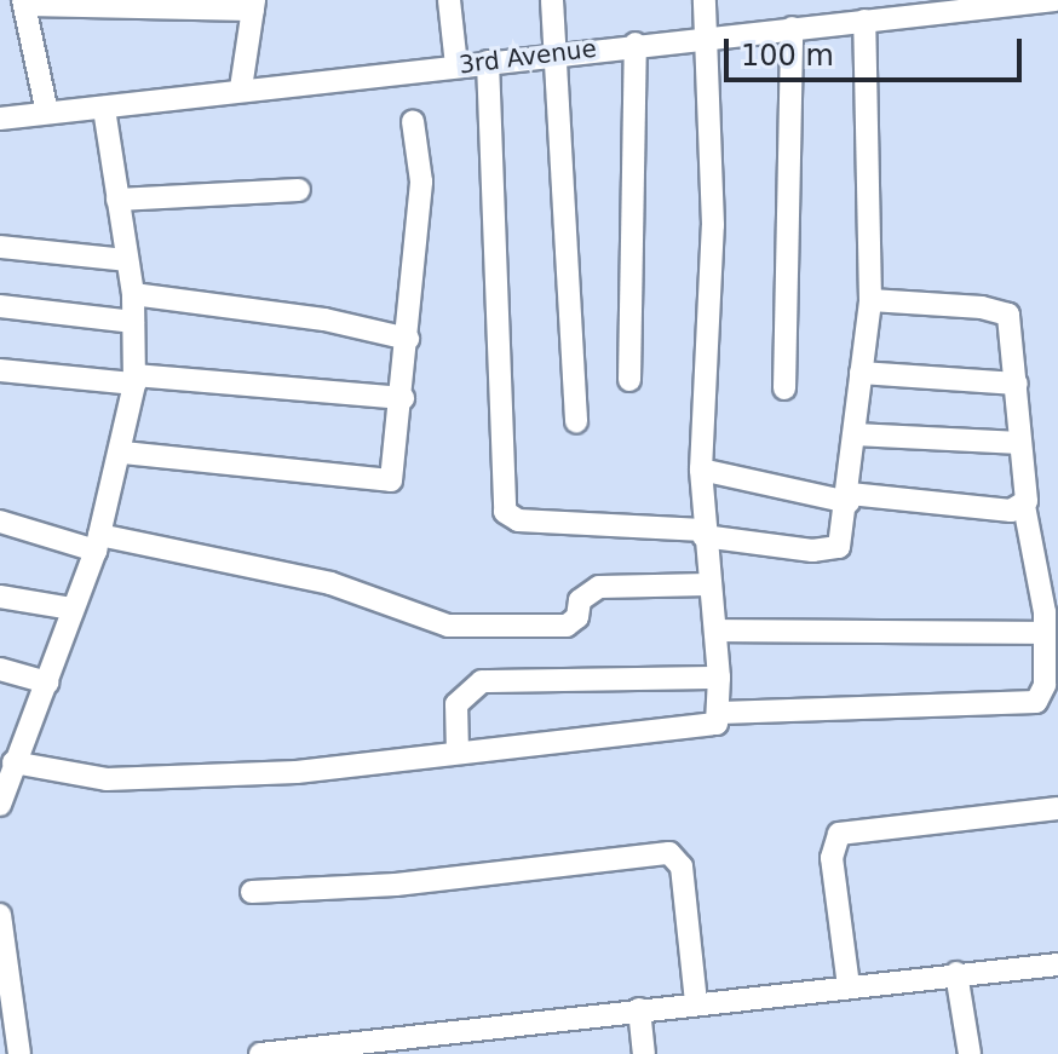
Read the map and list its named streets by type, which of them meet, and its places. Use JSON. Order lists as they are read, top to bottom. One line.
{"streets":{"street":["3rd Avenue"]},"scale_bar":"100 m"}
